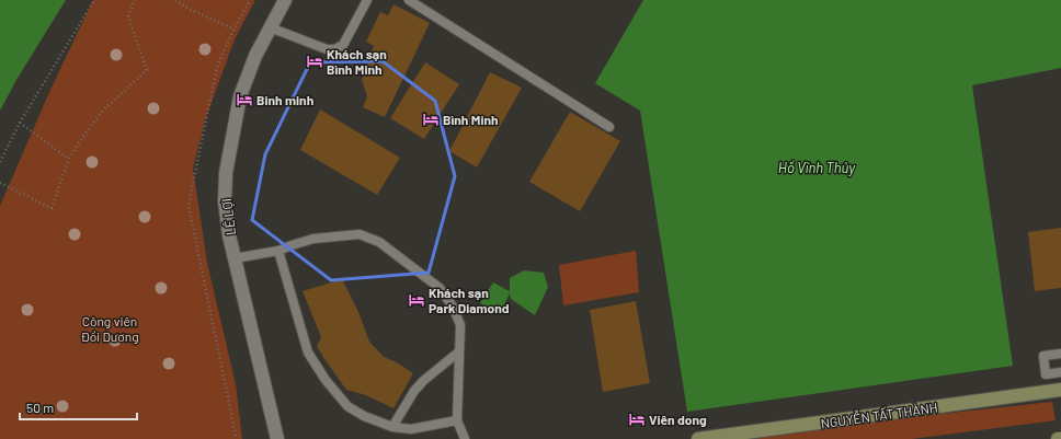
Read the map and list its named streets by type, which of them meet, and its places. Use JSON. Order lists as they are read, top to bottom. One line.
{"streets":{"street":["LÊ LỢI","NGUYỄN TẤT THÀNH"]},"water":["Hồ Vĩnh Thủy"],"parks":["Công viên Đồi Dương"],"places":{"hotel":["Khách sạn Bình Minh","Binh minh","Bình Minh","Khách sạn Park Diamond","Viên dong"]},"scale_bar":"50 m"}
